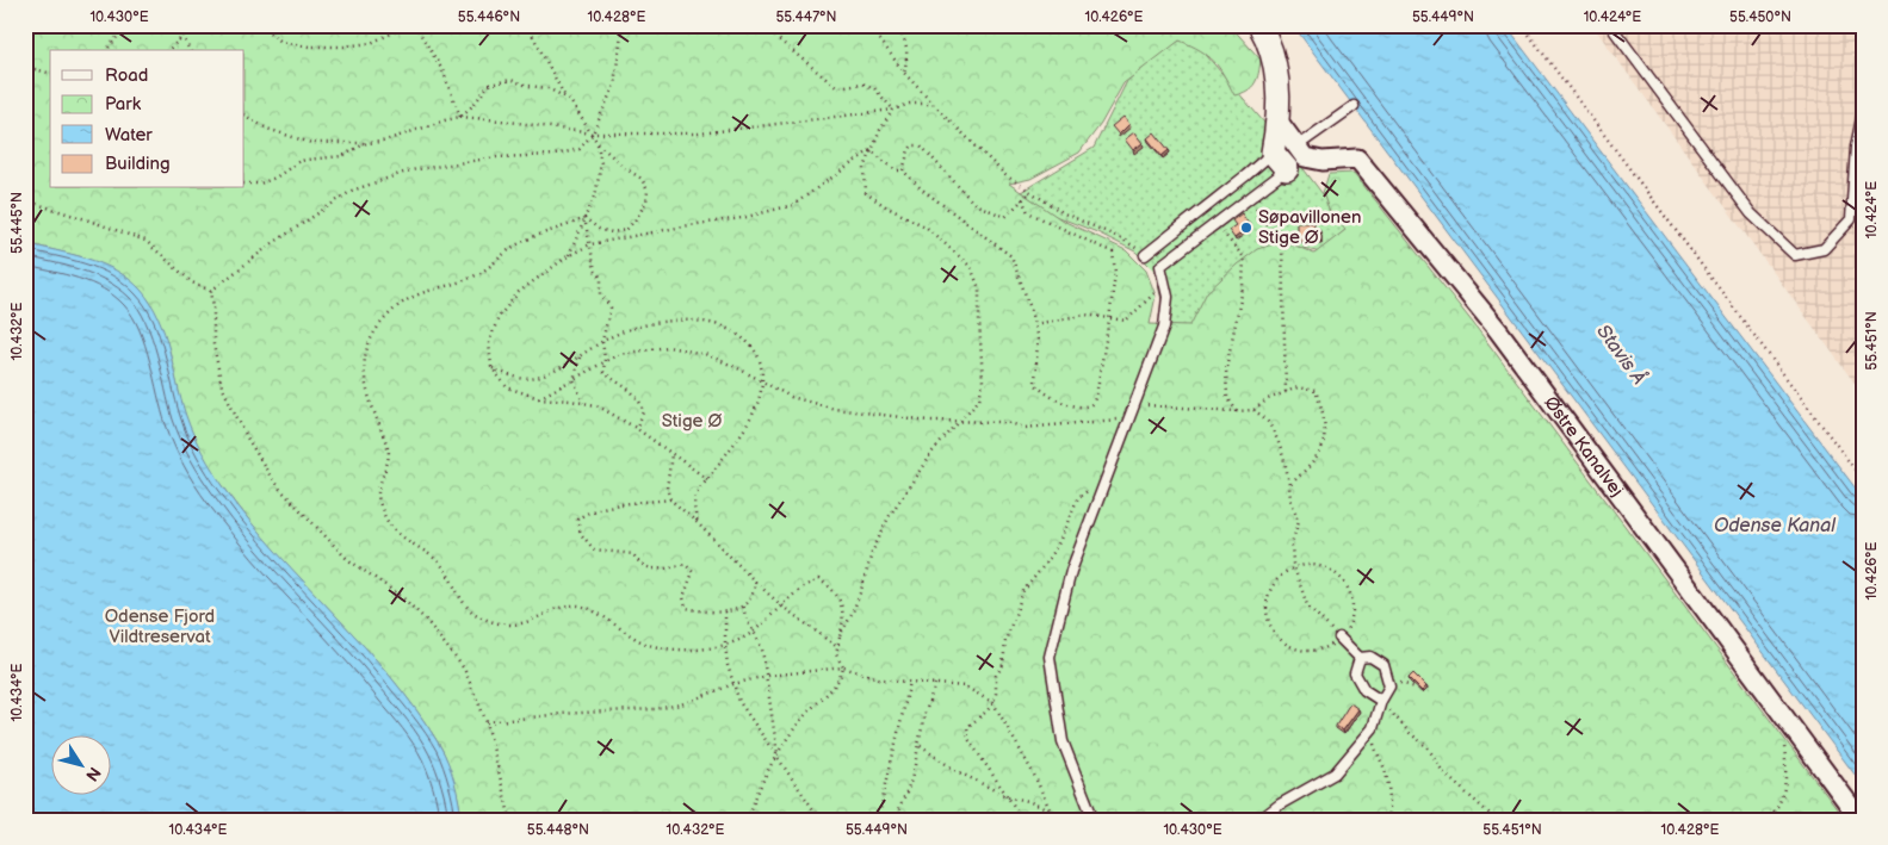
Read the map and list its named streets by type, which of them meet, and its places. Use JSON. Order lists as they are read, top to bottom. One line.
{"streets":{"street":["Østre Kanalvej"]},"water":["Stavis Å","Odense Kanal"],"parks":["Stige Ø","Odense Fjord Vildtreservat"],"places":["Søpavillonen Stige Ø"],"legend":["Road","Park","Water","Building"],"north":"bottom right","coordinates":["10.430°E","55.446°N","10.428°E","55.447°N","10.426°E","55.449°N","10.424°E","55.450°N","55.445°N","10.432°E","55.451°N","10.434°E","55.448°N"]}
